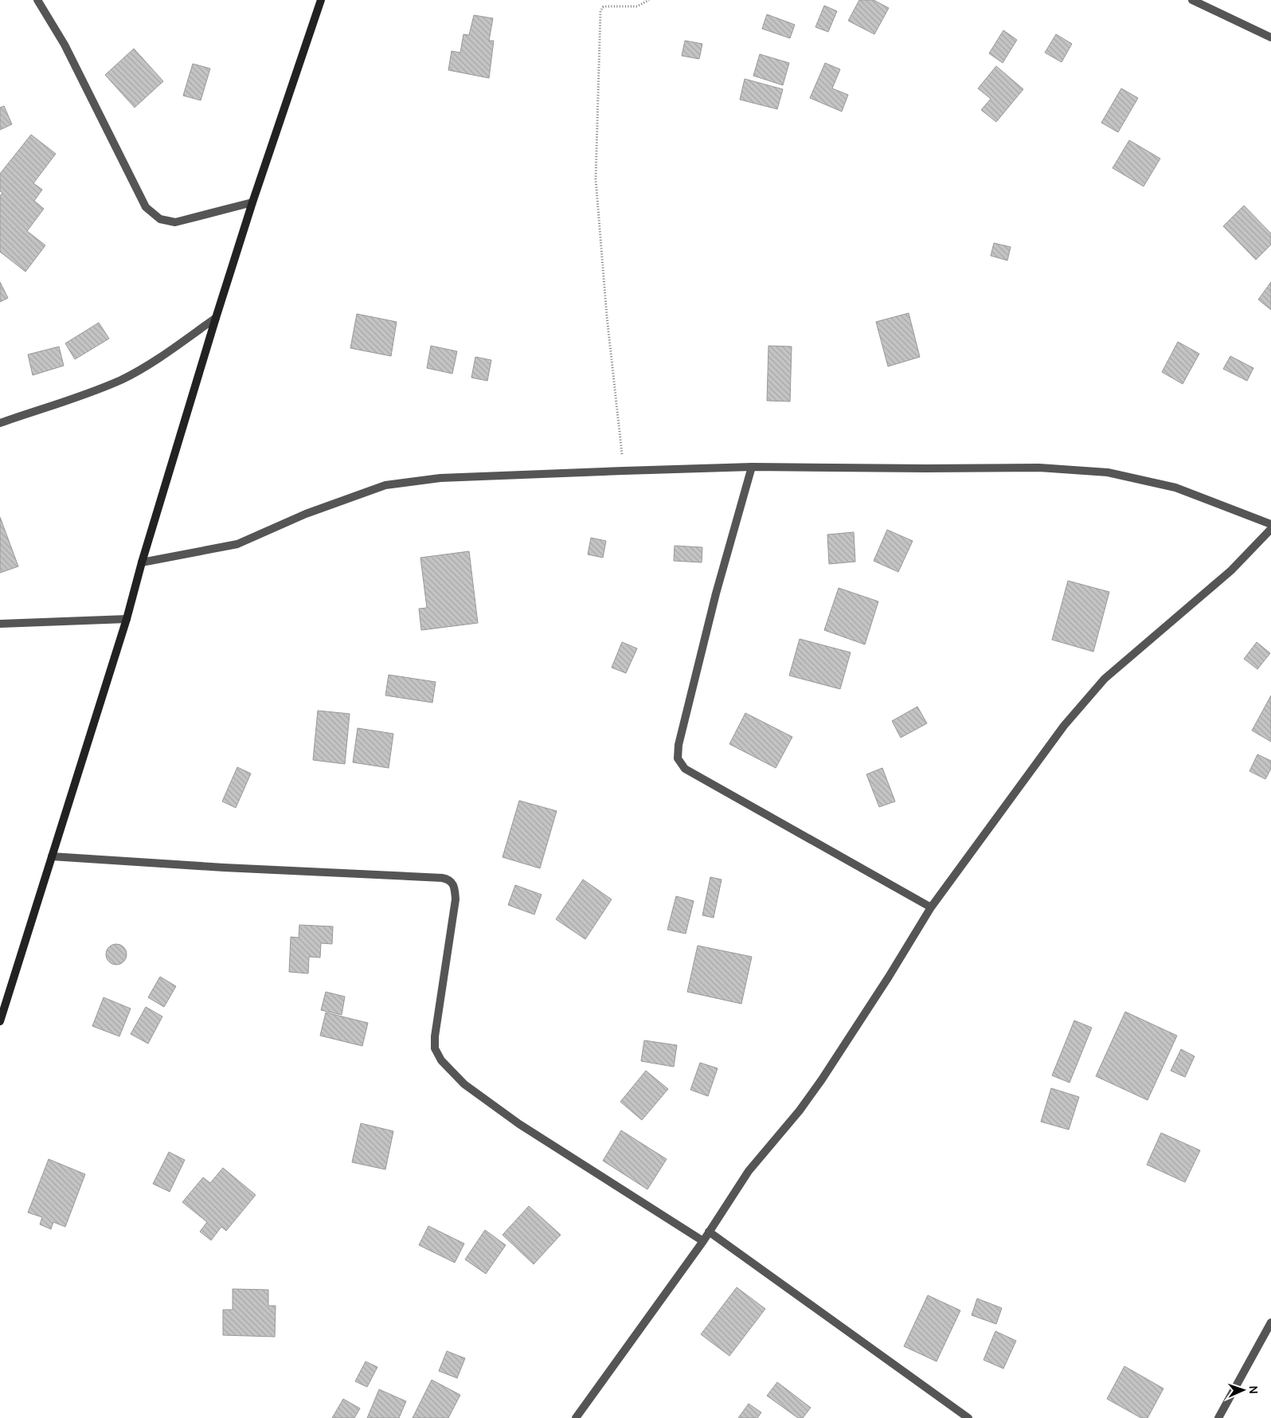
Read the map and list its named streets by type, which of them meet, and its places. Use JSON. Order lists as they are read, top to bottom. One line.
{"north":"right"}
